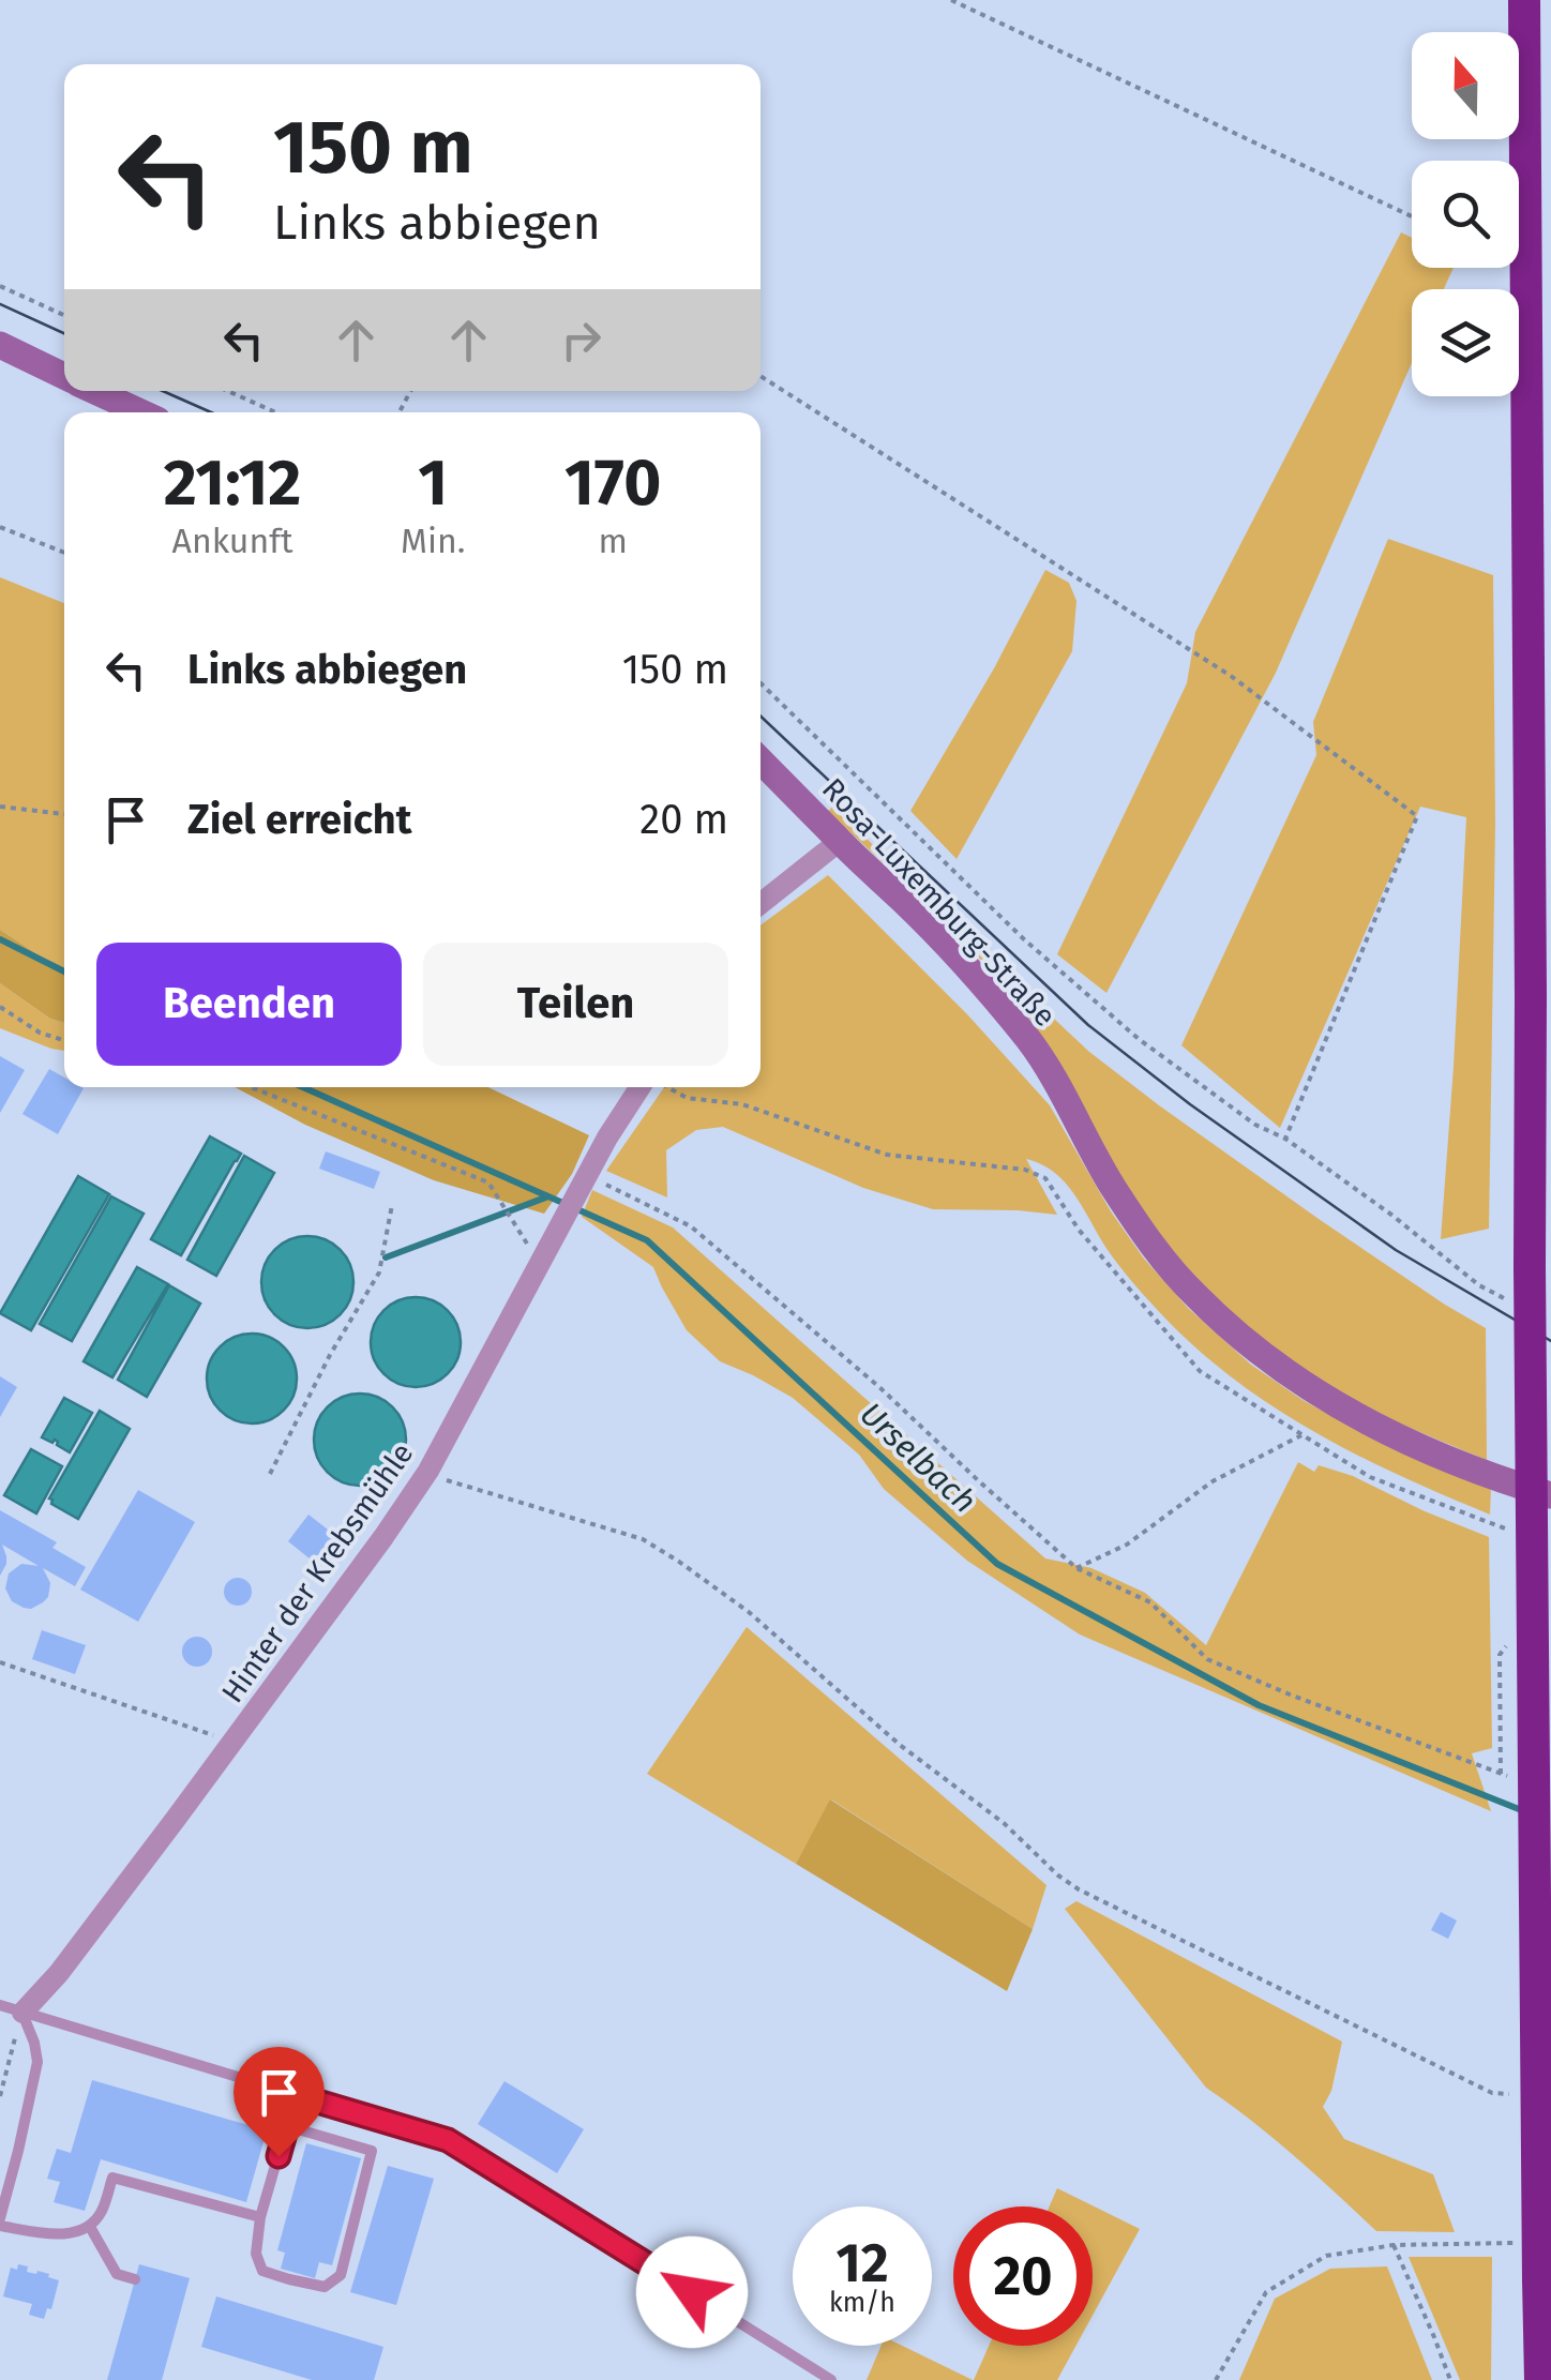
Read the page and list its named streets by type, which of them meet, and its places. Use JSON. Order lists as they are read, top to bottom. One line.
{"streets":{"main road":["Rosa-Luxemburg-Straße"],"street":["Hinter der Krebsmühle"]},"water":["Urselbach"],"north":"top","page":{"turn":["150 m","Links abbiegen"],"eta":["21:12","Ankunft","1","Min.","170","m"],"list":[{"name":"Links abbiegen","value":"150 m"},{"name":"Ziel erreicht","value":"20 m"}],"buttons":["Beenden","Teilen"],"speed":"12 km/h","limit":"20"}}
